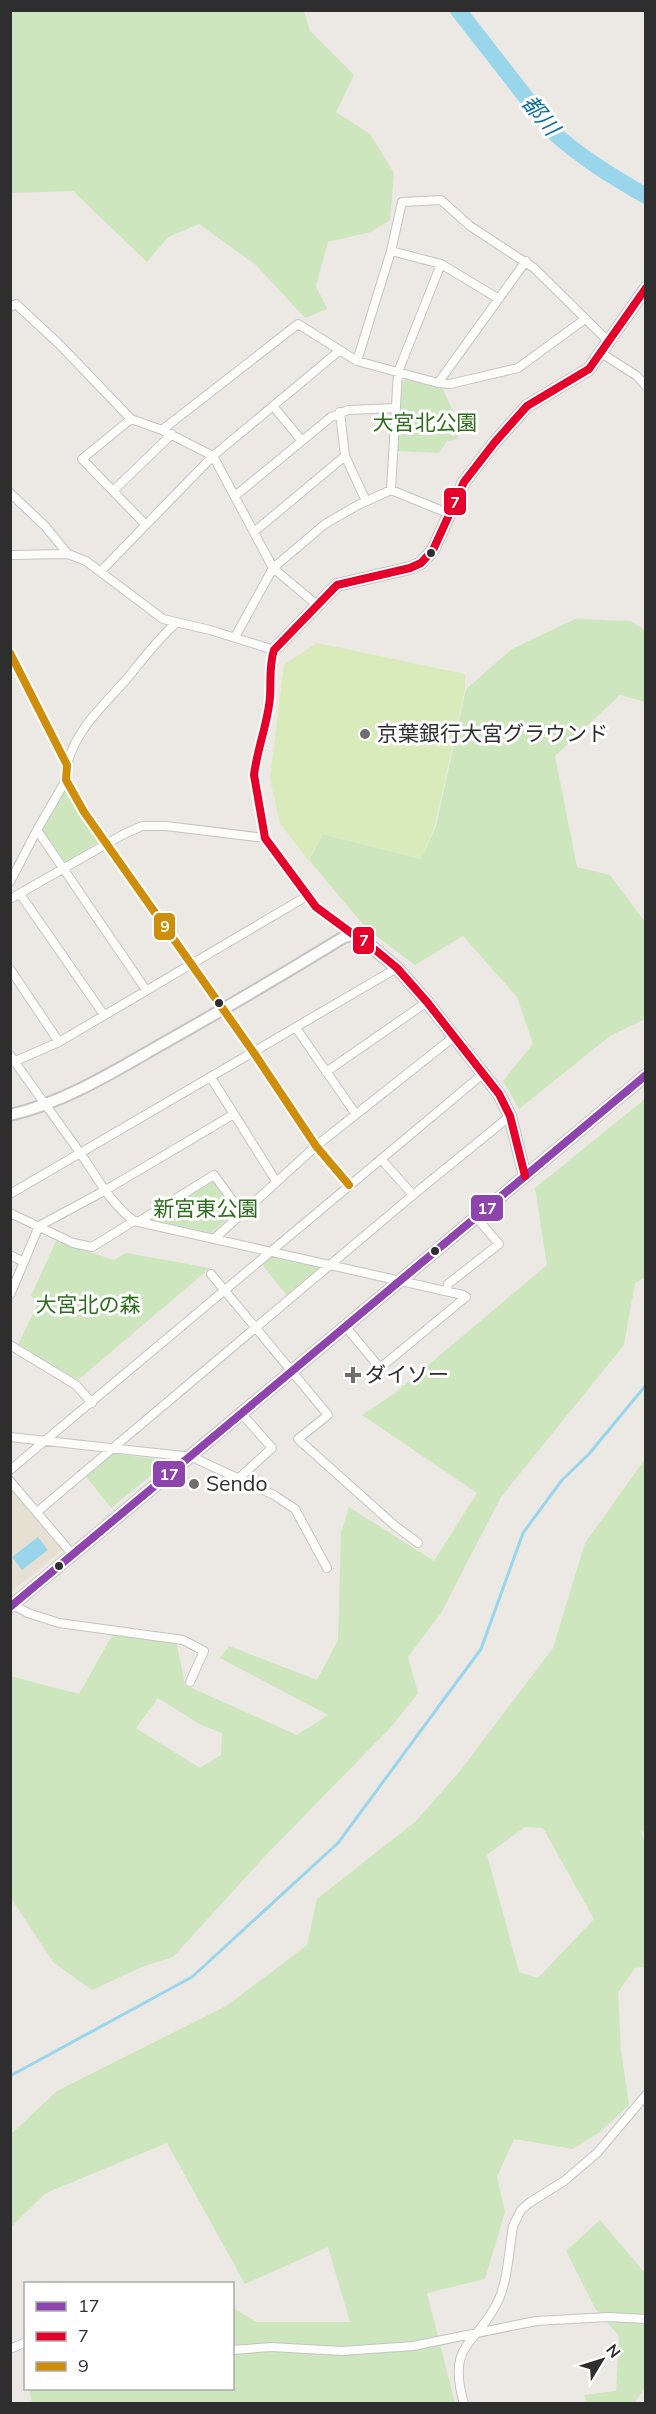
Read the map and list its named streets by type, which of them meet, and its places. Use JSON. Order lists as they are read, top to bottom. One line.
{"water":["都川"],"parks":["大宮北公園","新宮東公園","大宮北の森"],"places":{"other":["京葉銀行大宮グラウンド","Sendo"],"health":["ダイソー"]},"lines":["transit line 7","transit line 9","transit line 17"],"legend":["17","7","9"],"north":"top right"}
